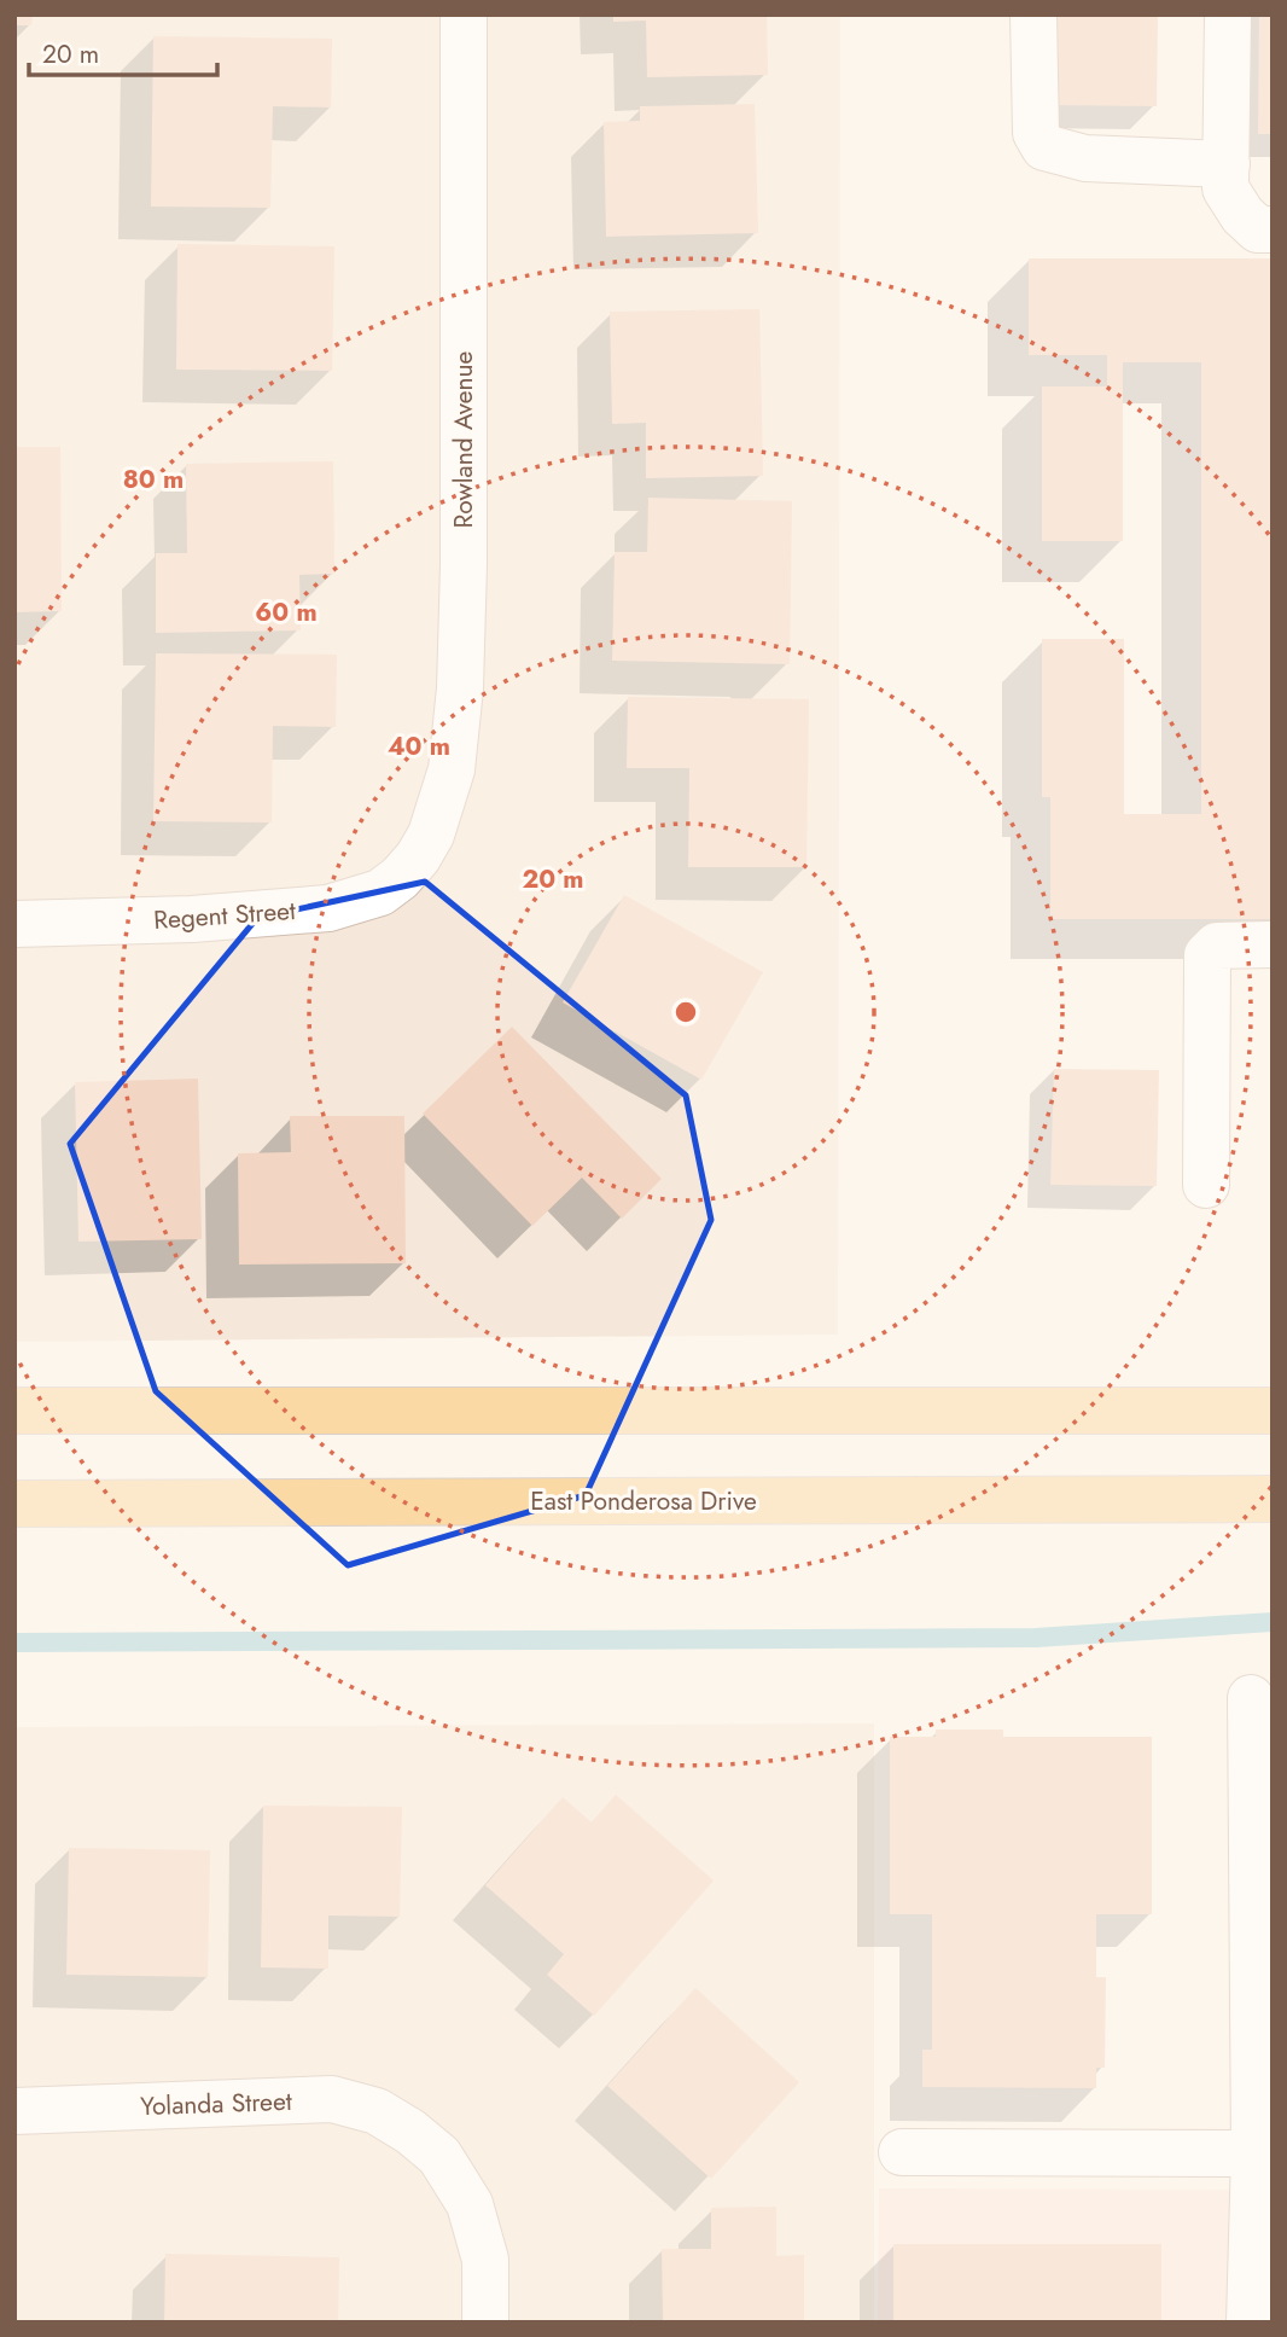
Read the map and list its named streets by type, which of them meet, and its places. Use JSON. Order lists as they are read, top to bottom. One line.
{"streets":{"main road":["East Ponderosa Drive"],"street":["Rowland Avenue","Regent Street","Yolanda Street"]},"crossings":[["Rowland Avenue","Regent Street"]],"scale_bar":"20 m","rings":["80 m","60 m","40 m","20 m"]}
